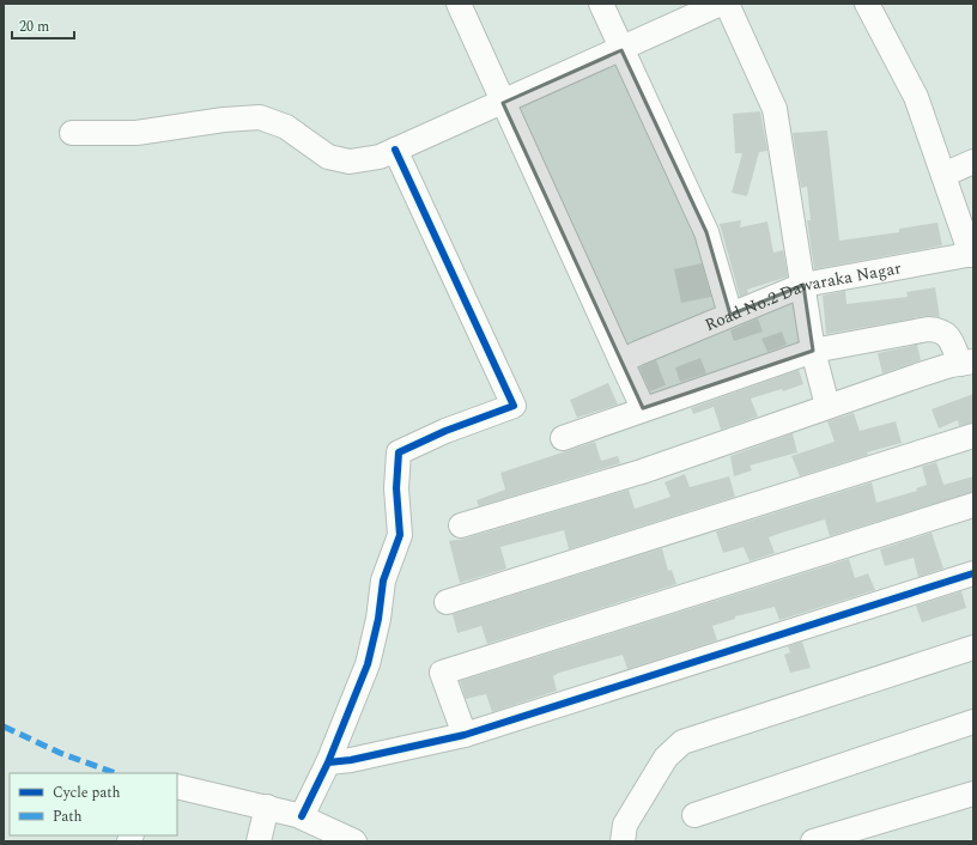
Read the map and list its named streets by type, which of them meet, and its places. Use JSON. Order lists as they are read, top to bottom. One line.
{"streets":{"street":["Road No.2 Dawaraka Nagar"]},"legend":["Cycle path","Path"],"scale_bar":"20 m"}
